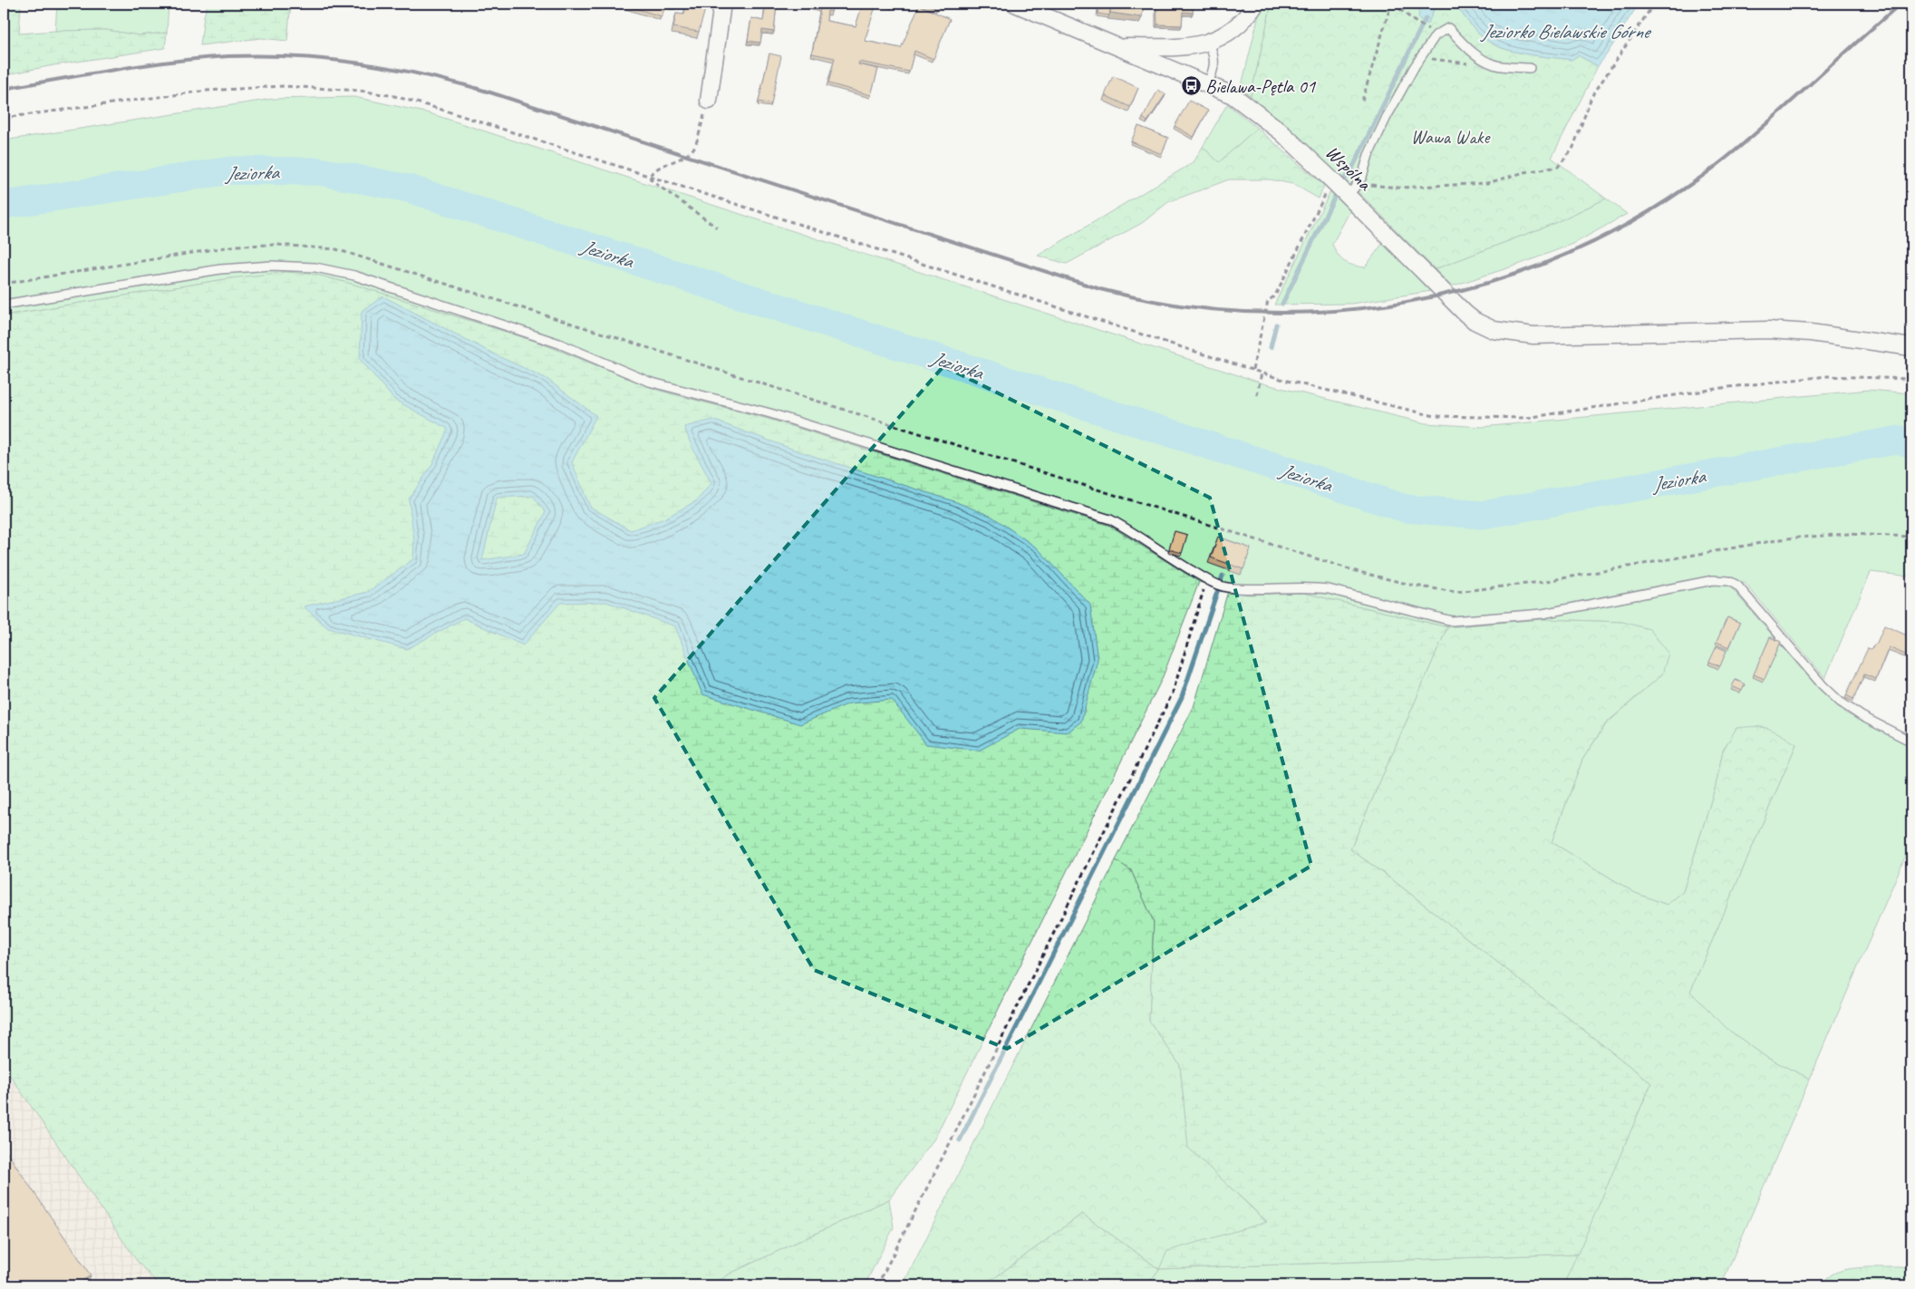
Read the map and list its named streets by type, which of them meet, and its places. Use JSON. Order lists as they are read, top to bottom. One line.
{"streets":{"street":["Wspólna"]},"water":["Jeziorko Bielawskie Górne","Jeziorka"],"parks":["Wawa Wake"],"places":{"bus stop":["Bielawa-Pętla 01"]}}
